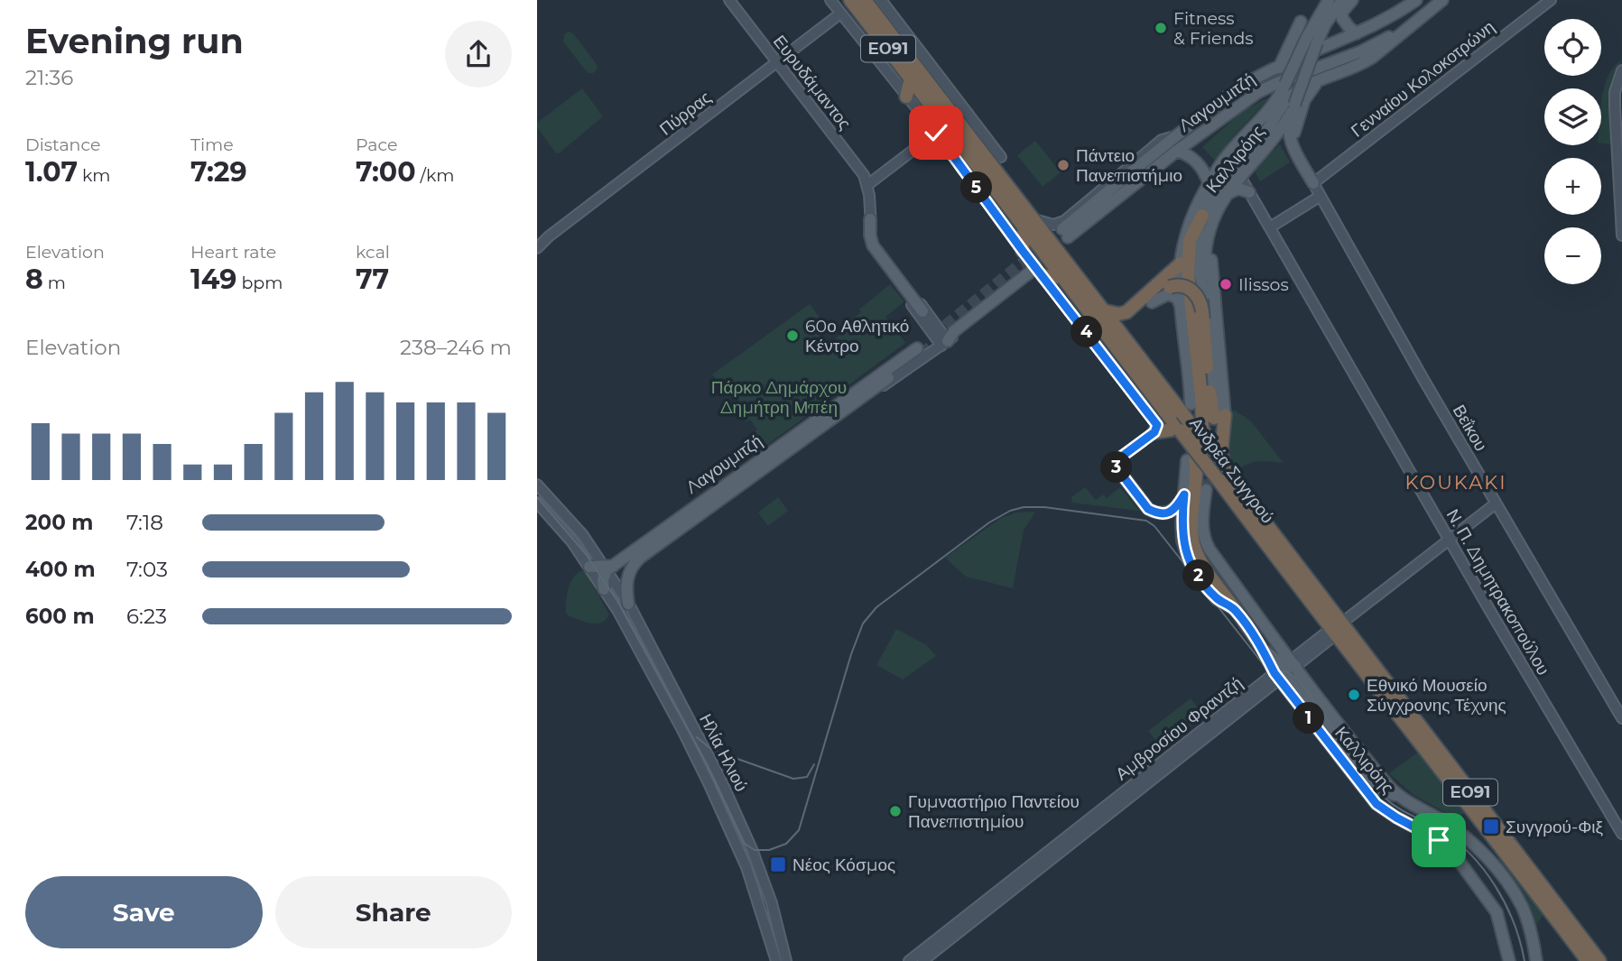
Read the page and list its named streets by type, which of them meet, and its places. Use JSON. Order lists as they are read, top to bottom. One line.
{"streets":{"highway":["ΕΟ91","Ανδρέα Συγγρού"],"main road":["Λαγουμιτζή","Καλλιρόης"],"street":["Γενναίου Κολοκοτρώνη","Ευρυδάμαντος","Πύρρας","Βεΐκου","Ν. Π. Δημητρακοπούλου","Αμβροσίου Φραντζή","Ηλία Ηλιού"]},"crossings":[["Γενναίου Κολοκοτρώνη","Βεΐκου"],["Ευρυδάμαντος","Λαγουμιτζή"],["Ευρυδάμαντος","Πύρρας"],["Λαγουμιτζή","Ανδρέα Συγγρού"],["Λαγουμιτζή","Ηλία Ηλιού"],["Καλλιρόης","Ανδρέα Συγγρού"],["Καλλιρόης","Ν. Π. Δημητρακοπούλου"],["Καλλιρόης","Αμβροσίου Φραντζή"],["Βεΐκου","Αμβροσίου Φραντζή"],["Ανδρέα Συγγρού","Αμβροσίου Φραντζή"],["Ν. Π. Δημητρακοπούλου","Αμβροσίου Φραντζή"]],"districts":["KOUKAKI"],"parks":["Πάρκο Δημάρχου Δημήτρη Μπέη"],"places":{"other":["Fitness & Friends","Πάντειο Πανεπιστήμιο","Ilissos","60ο Αθλητικό Κέντρο","Εθνικό Μουσείο Σύγχρονης Τέχνης","Γυμναστήριο Παντείου Πανεπιστημίου"],"transit":["Συγγρού-Φιξ","Νέος Κόσμος"]},"page":{"heading":["Evening run","21:36"],"map_buttons":["+","−"],"stats":[["Distance","1.07 km"],["Time","7:29"],["Pace","7:00 /km"],["Elevation","8 m"],["Heart rate","149 bpm"],["kcal","77"]],"pins":["5","4","3","2","1"],"chart":["Elevation","238–246 m"],"list":[{"name":"200 m","note":"7:18"},{"name":"400 m","note":"7:03"},{"name":"600 m","note":"6:23"}],"buttons":["Save","Share"]}}
